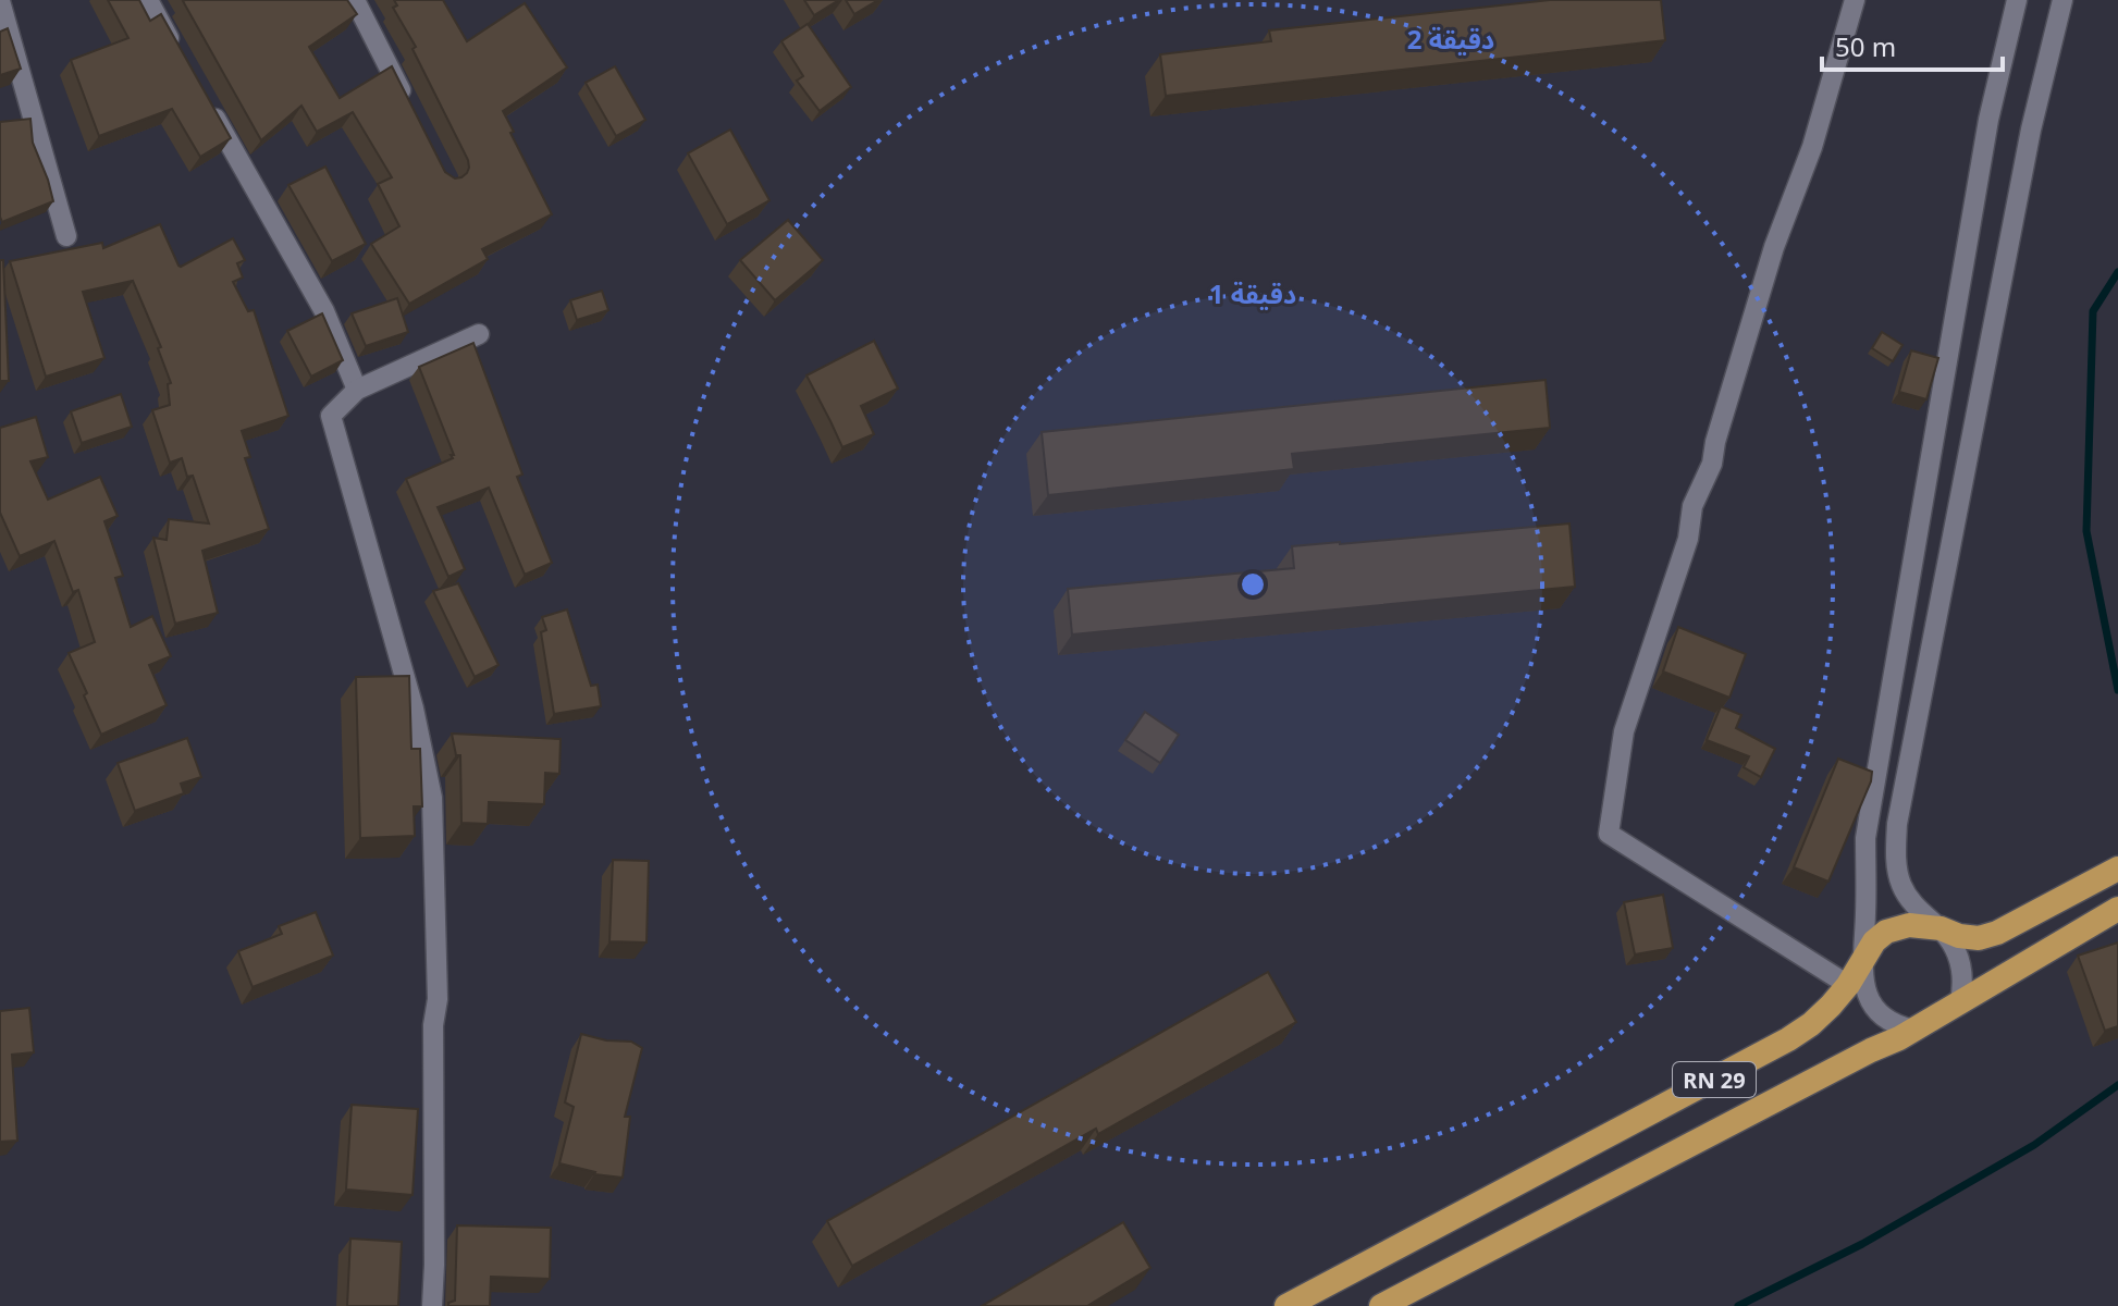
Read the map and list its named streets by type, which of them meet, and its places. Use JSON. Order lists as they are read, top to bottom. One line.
{"streets":{"highway":["RN 29"]},"scale_bar":"50 m","rings":["2 دقيقة","1 دقيقة"]}
